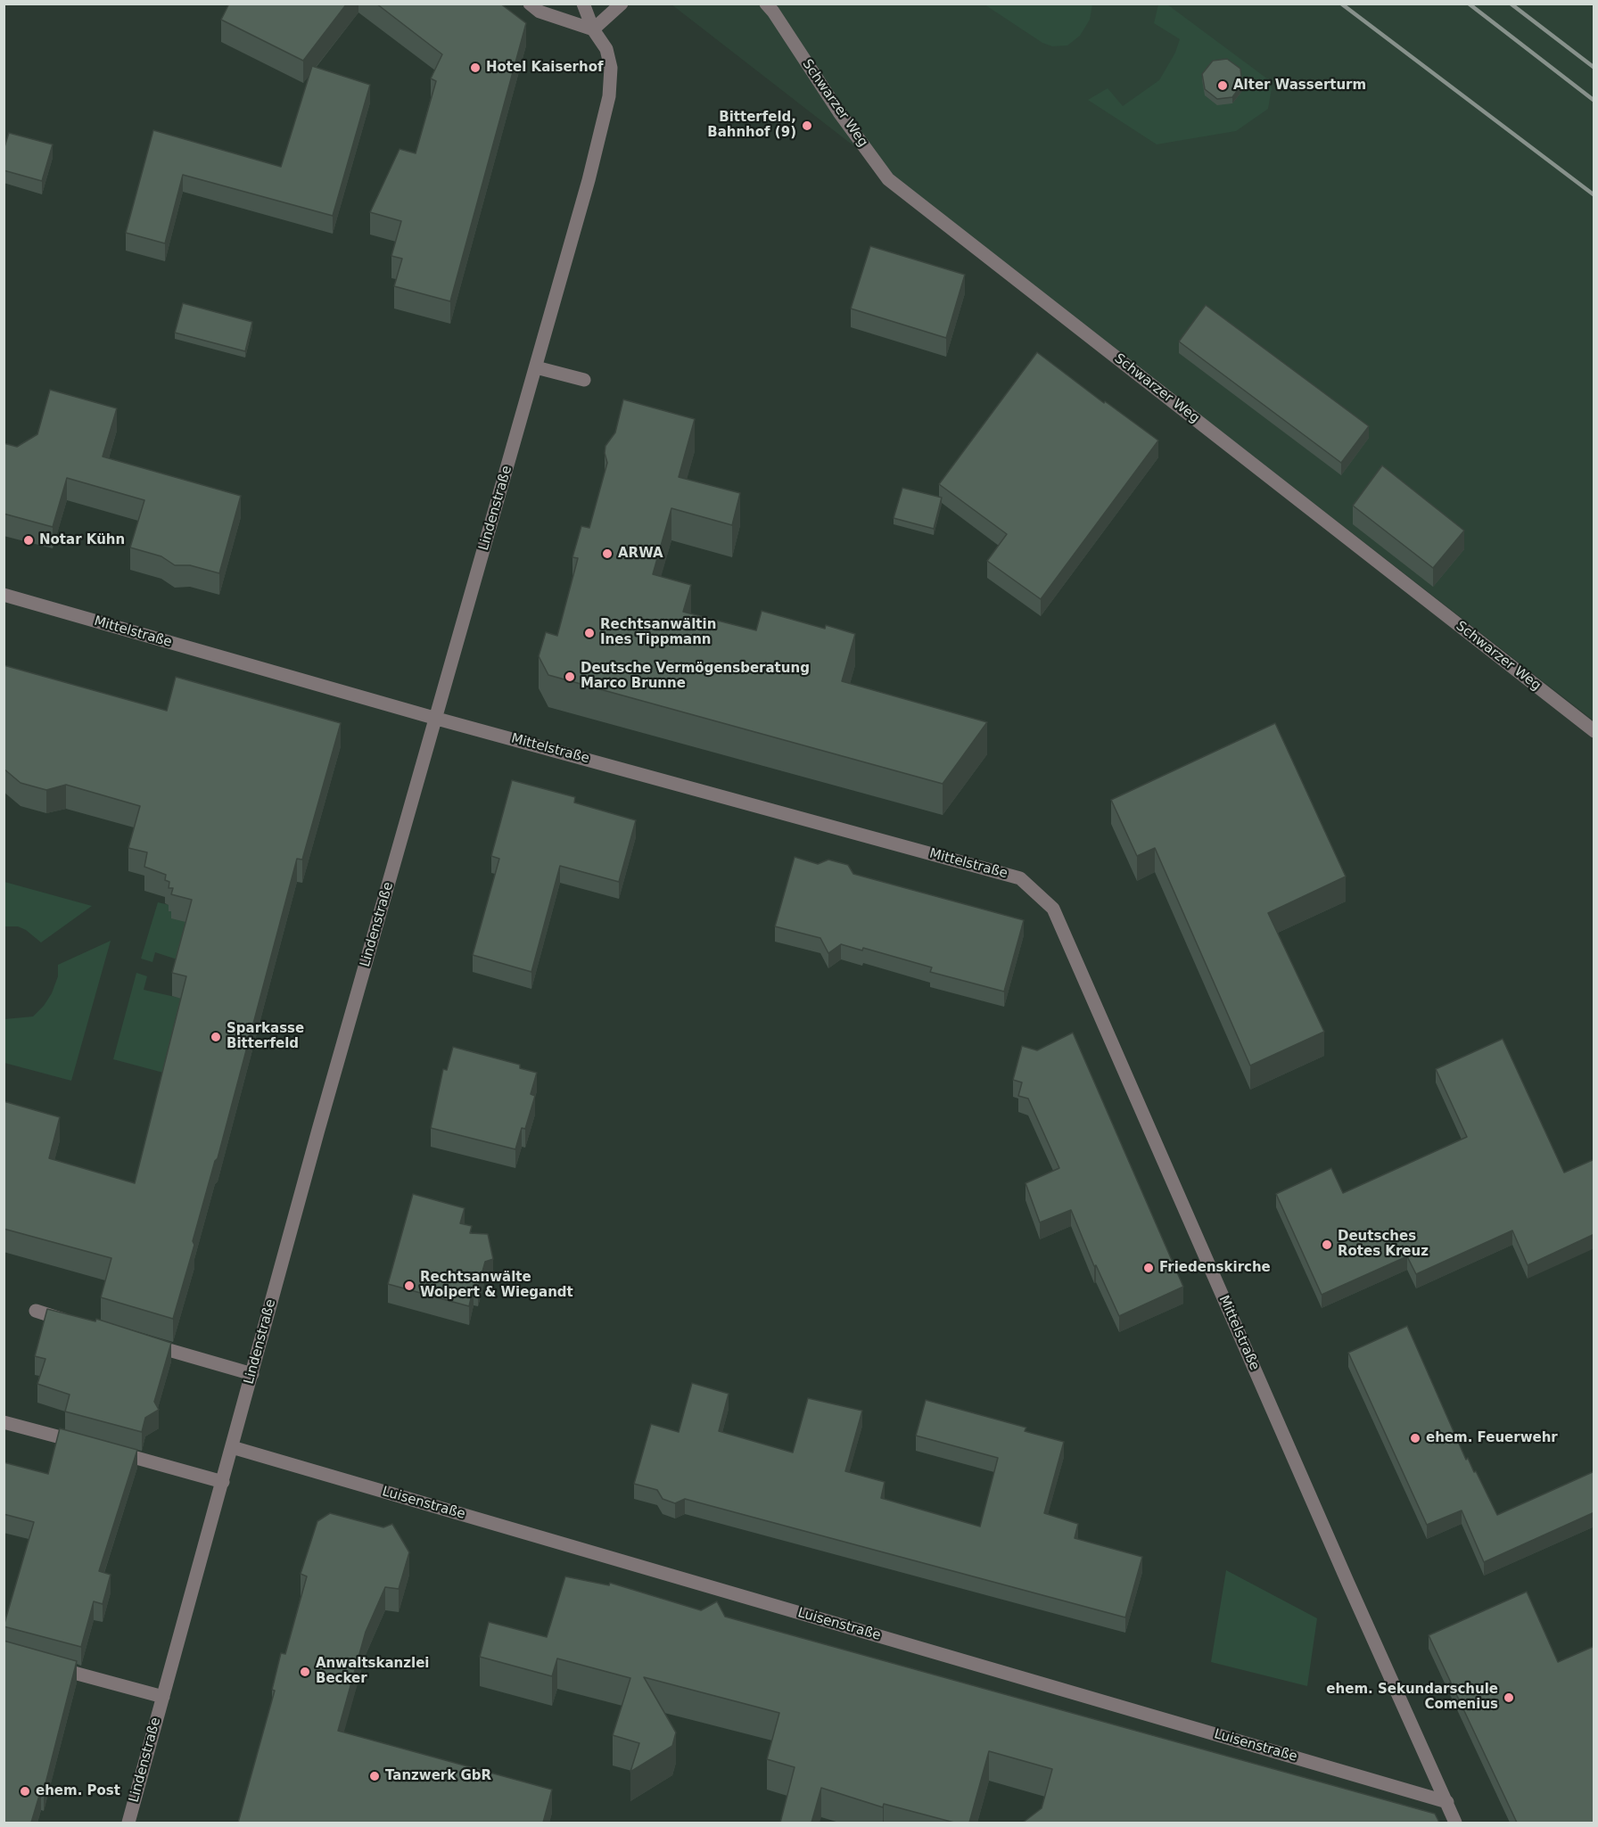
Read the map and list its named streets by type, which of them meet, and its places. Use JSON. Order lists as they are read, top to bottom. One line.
{"streets":{"street":["Schwarzer Weg","Lindenstraße","Mittelstraße","Luisenstraße"]},"crossings":[["Lindenstraße","Mittelstraße"],["Lindenstraße","Luisenstraße"],["Mittelstraße","Luisenstraße"]],"places":["Hotel Kaiserhof","Alter Wasserturm","Bitterfeld, Bahnhof (9)","Notar Kühn","ARWA","Rechtsanwältin Ines Tippmann","Deutsche Vermögensberatung Marco Brunne","Sparkasse Bitterfeld","Deutsches Rotes Kreuz","Friedenskirche","Rechtsanwälte Wolpert & Wiegandt","ehem. Feuerwehr","Anwaltskanzlei Becker","ehem. Sekundarschule Comenius","Tanzwerk GbR","ehem. Post"]}
